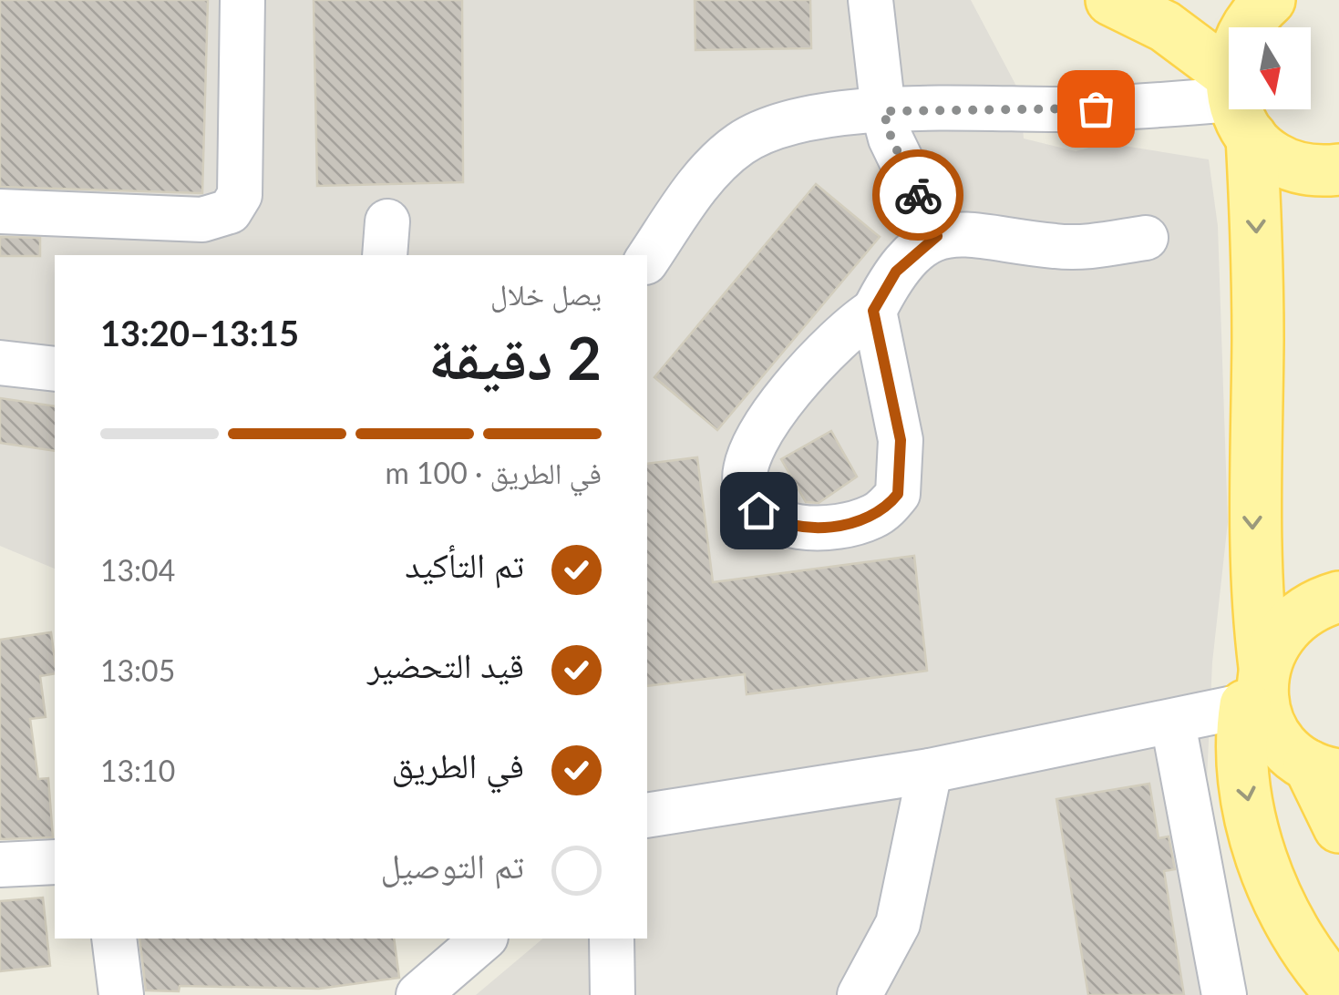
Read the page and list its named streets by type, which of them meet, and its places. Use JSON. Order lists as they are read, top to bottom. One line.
{"north":"bottom","page":{"heading":["2 دقيقة","يصل خلال","13:15–13:20"],"bar":"في الطريق · 100 m","list":[["تم التأكيد","13:04"],["قيد التحضير","13:05"],["في الطريق","13:10"],"تم التوصيل"]}}
